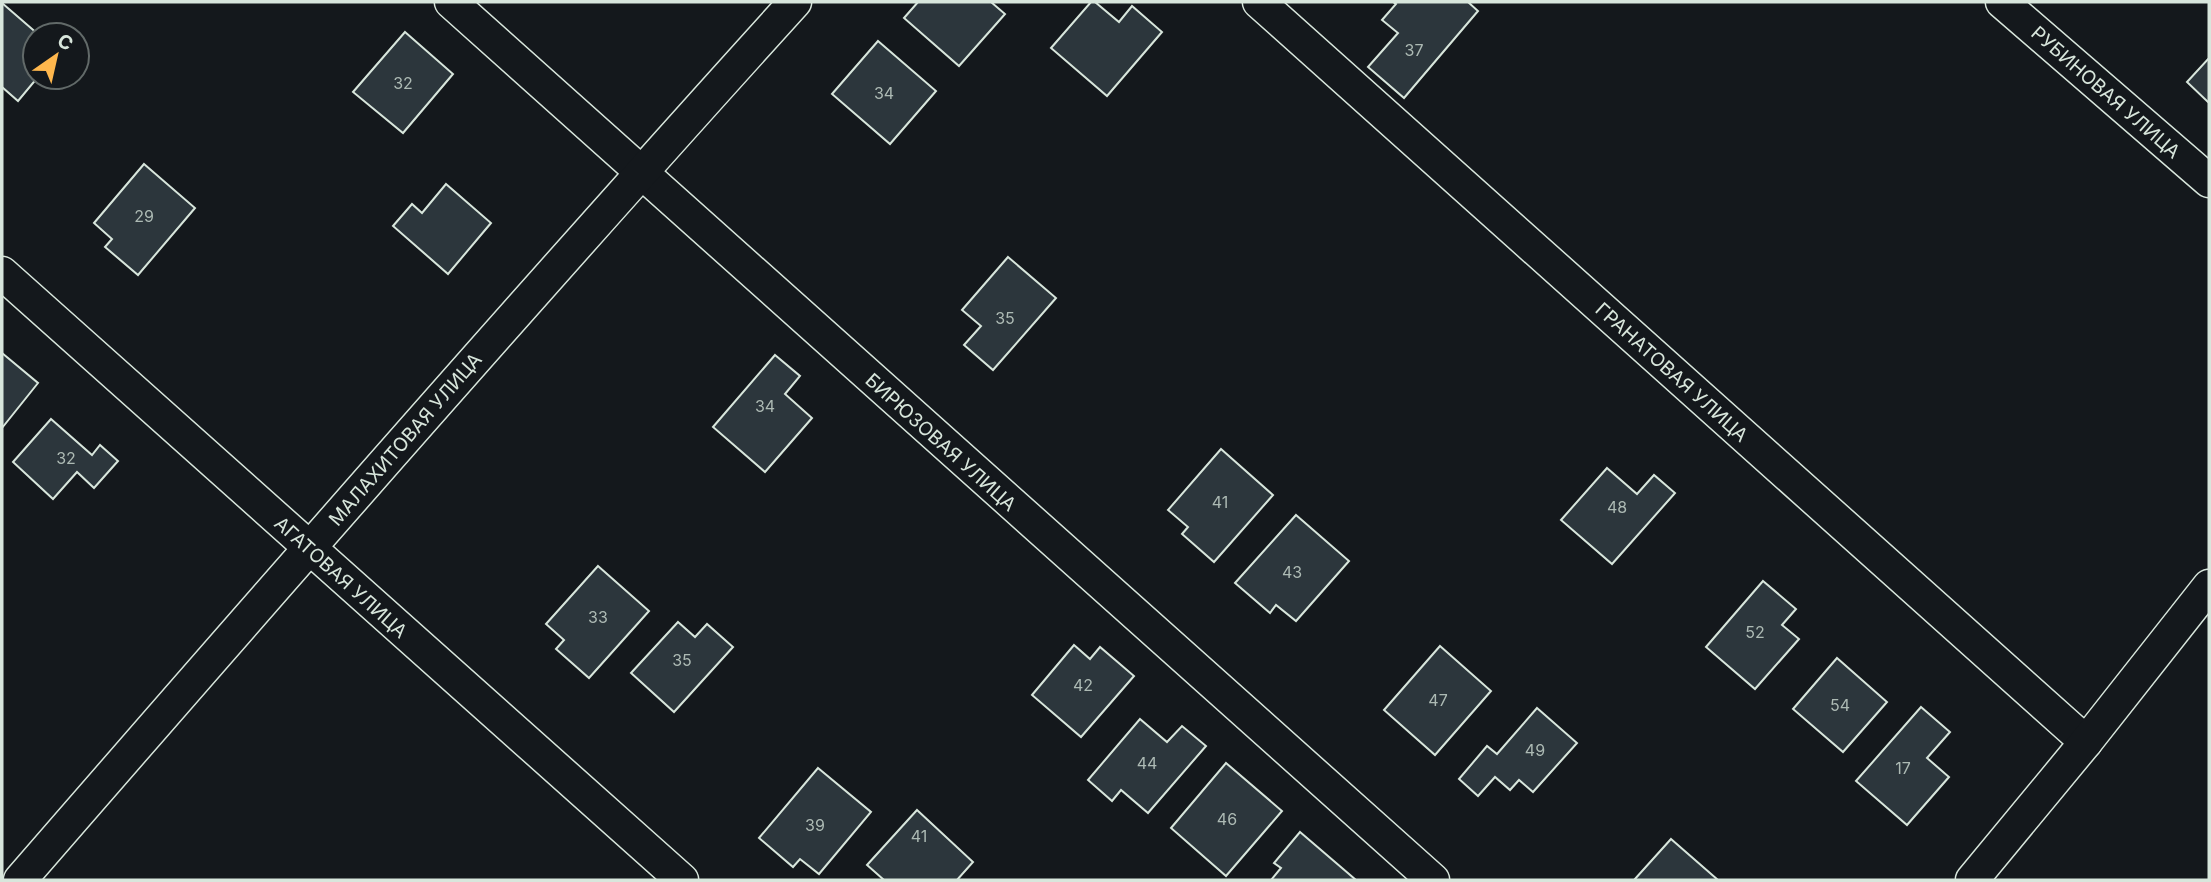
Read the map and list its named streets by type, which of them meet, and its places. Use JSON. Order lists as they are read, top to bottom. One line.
{"streets":{"street":["РУБИНОВАЯ УЛИЦА","ГРАНАТОВАЯ УЛИЦА","МАЛАХИТОВАЯ УЛИЦА","БИРЮЗОВАЯ УЛИЦА","АГАТОВАЯ УЛИЦА"]},"crossings":[["МАЛАХИТОВАЯ УЛИЦА","БИРЮЗОВАЯ УЛИЦА"],["МАЛАХИТОВАЯ УЛИЦА","АГАТОВАЯ УЛИЦА"]],"house_numbers":["37","32","34","29","35","34","32","41","48","43","33","52","35","42","47","54","49","44","17","46","39","41"],"north":"top right"}
